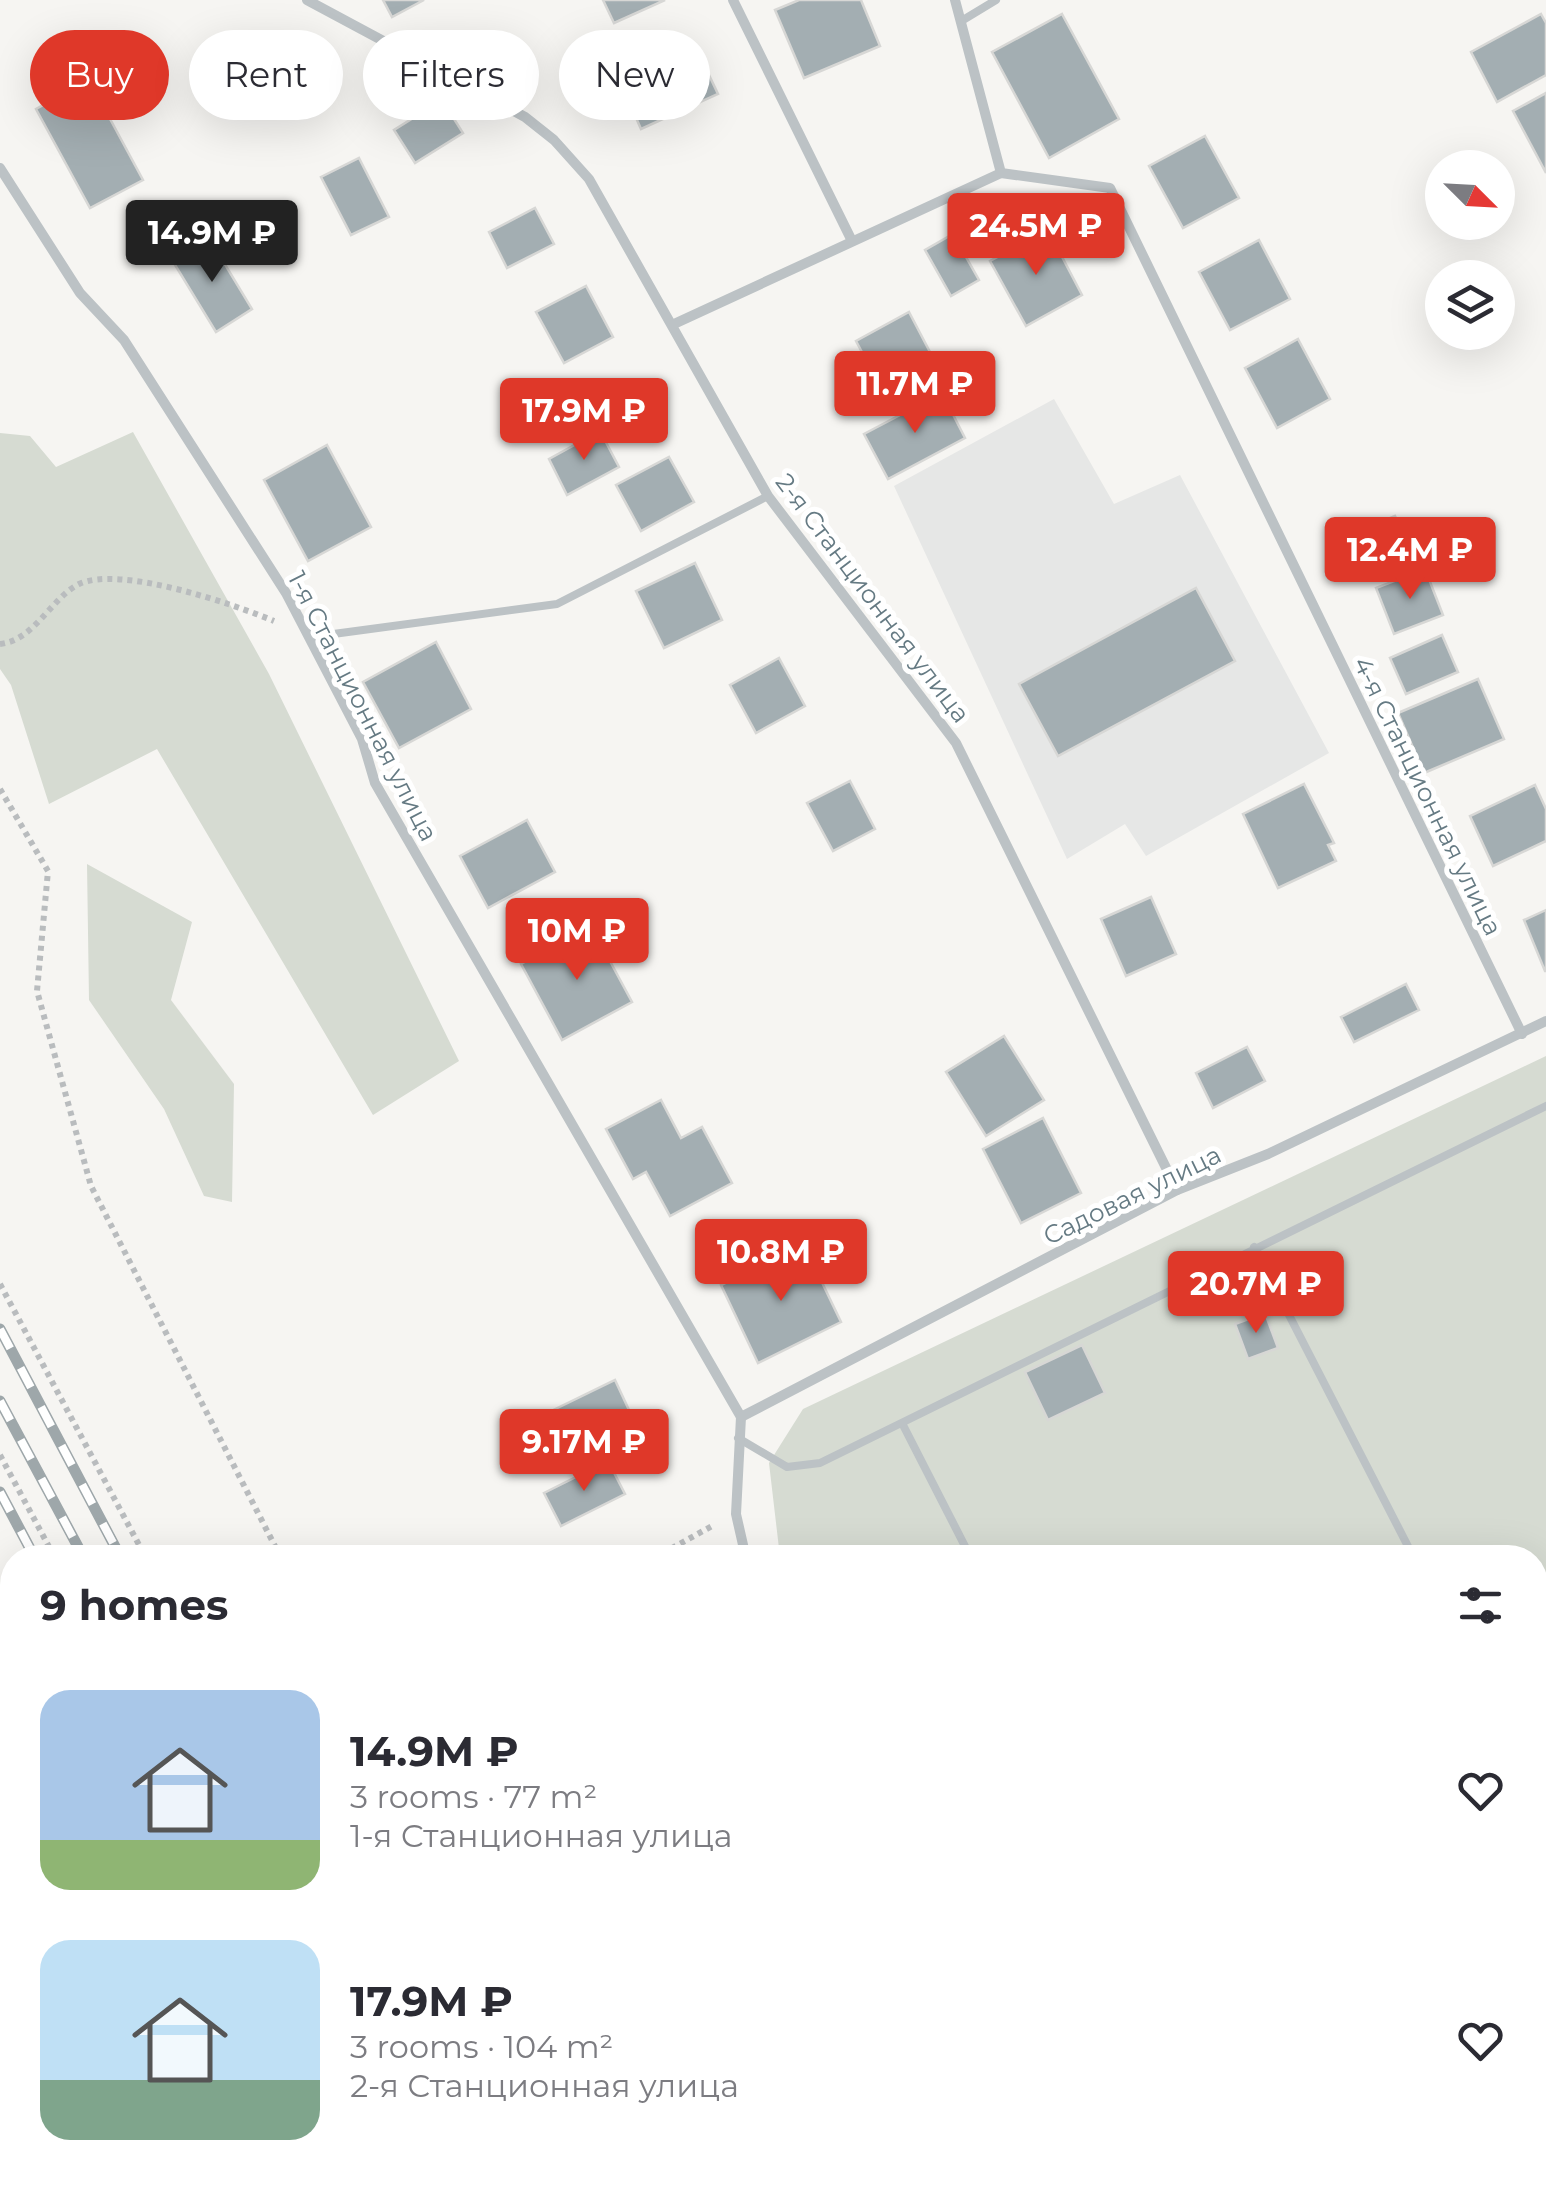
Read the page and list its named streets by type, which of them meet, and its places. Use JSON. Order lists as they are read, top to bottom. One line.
{"streets":{"street":["2-я Станционная улица","1-я Станционная улица","4-я Станционная улица","Садовая улица"]},"crossings":[["2-я Станционная улица","Садовая улица"],["1-я Станционная улица","Садовая улица"],["4-я Станционная улица","Садовая улица"]],"north":"bottom right","page":{"chip":["Buy","Rent","Filters","New"],"price":["24.5M ₽","14.9M ₽","11.7M ₽","17.9M ₽","12.4M ₽","10M ₽","10.8M ₽","20.7M ₽","9.17M ₽"],"heading":"9 homes","list":[{"name":"14.9M ₽","note":"3 rooms · 77 m² · 1-я Станционная улица"},{"name":"17.9M ₽","note":"3 rooms · 104 m² · 2-я Станционная улица"}]}}
